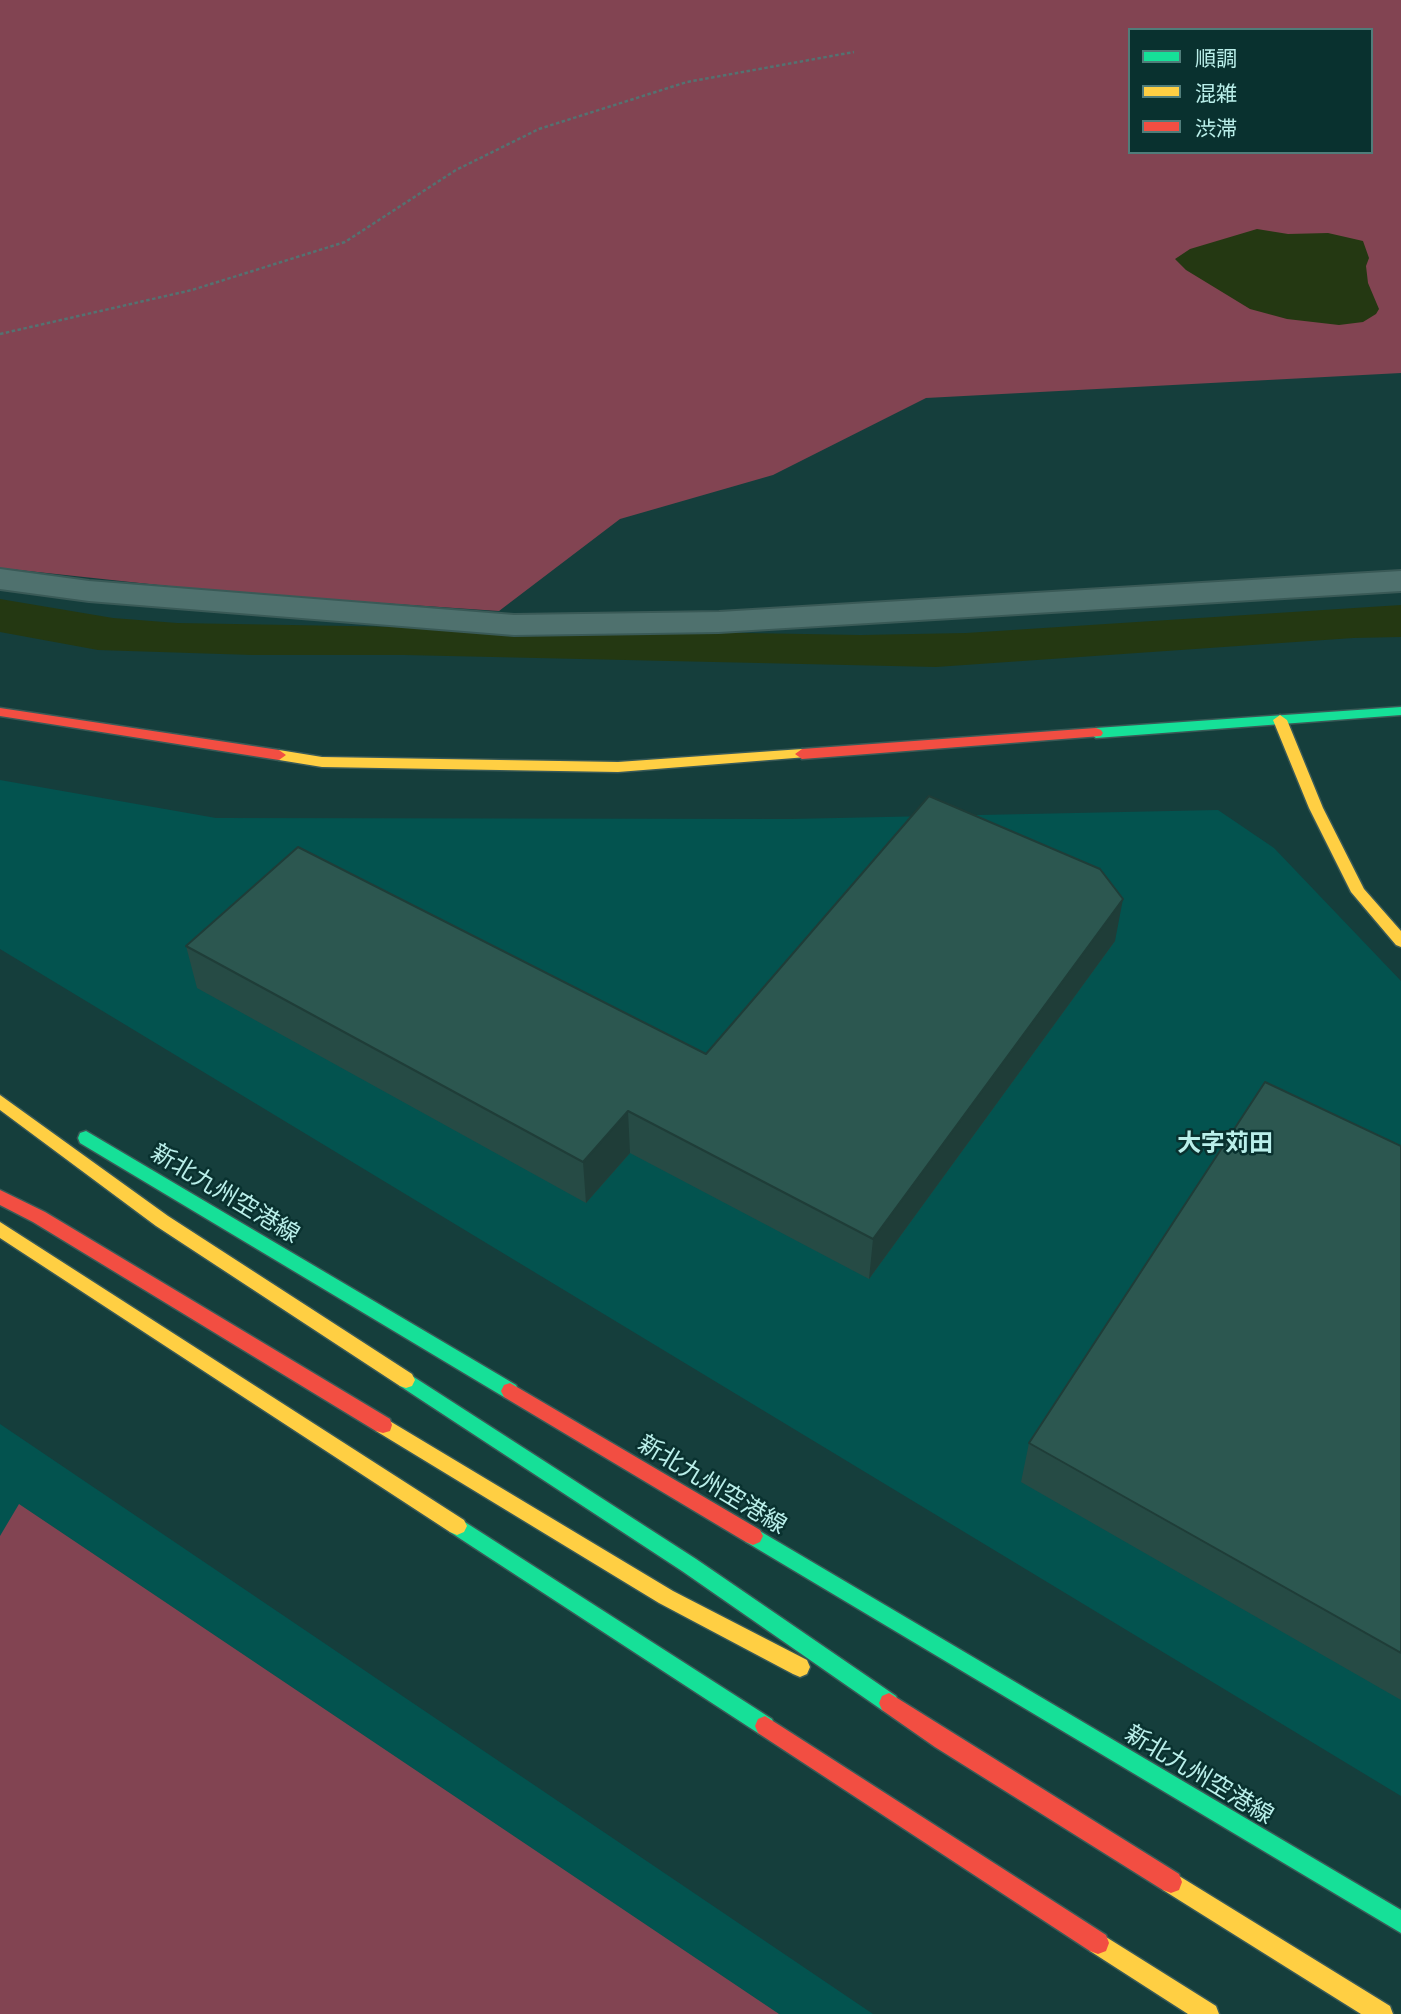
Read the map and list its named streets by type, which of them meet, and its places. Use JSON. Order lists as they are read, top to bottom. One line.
{"streets":{"main road":["新北九州空港線"]},"districts":["大字苅田"],"legend":["順調","混雑","渋滞"]}
